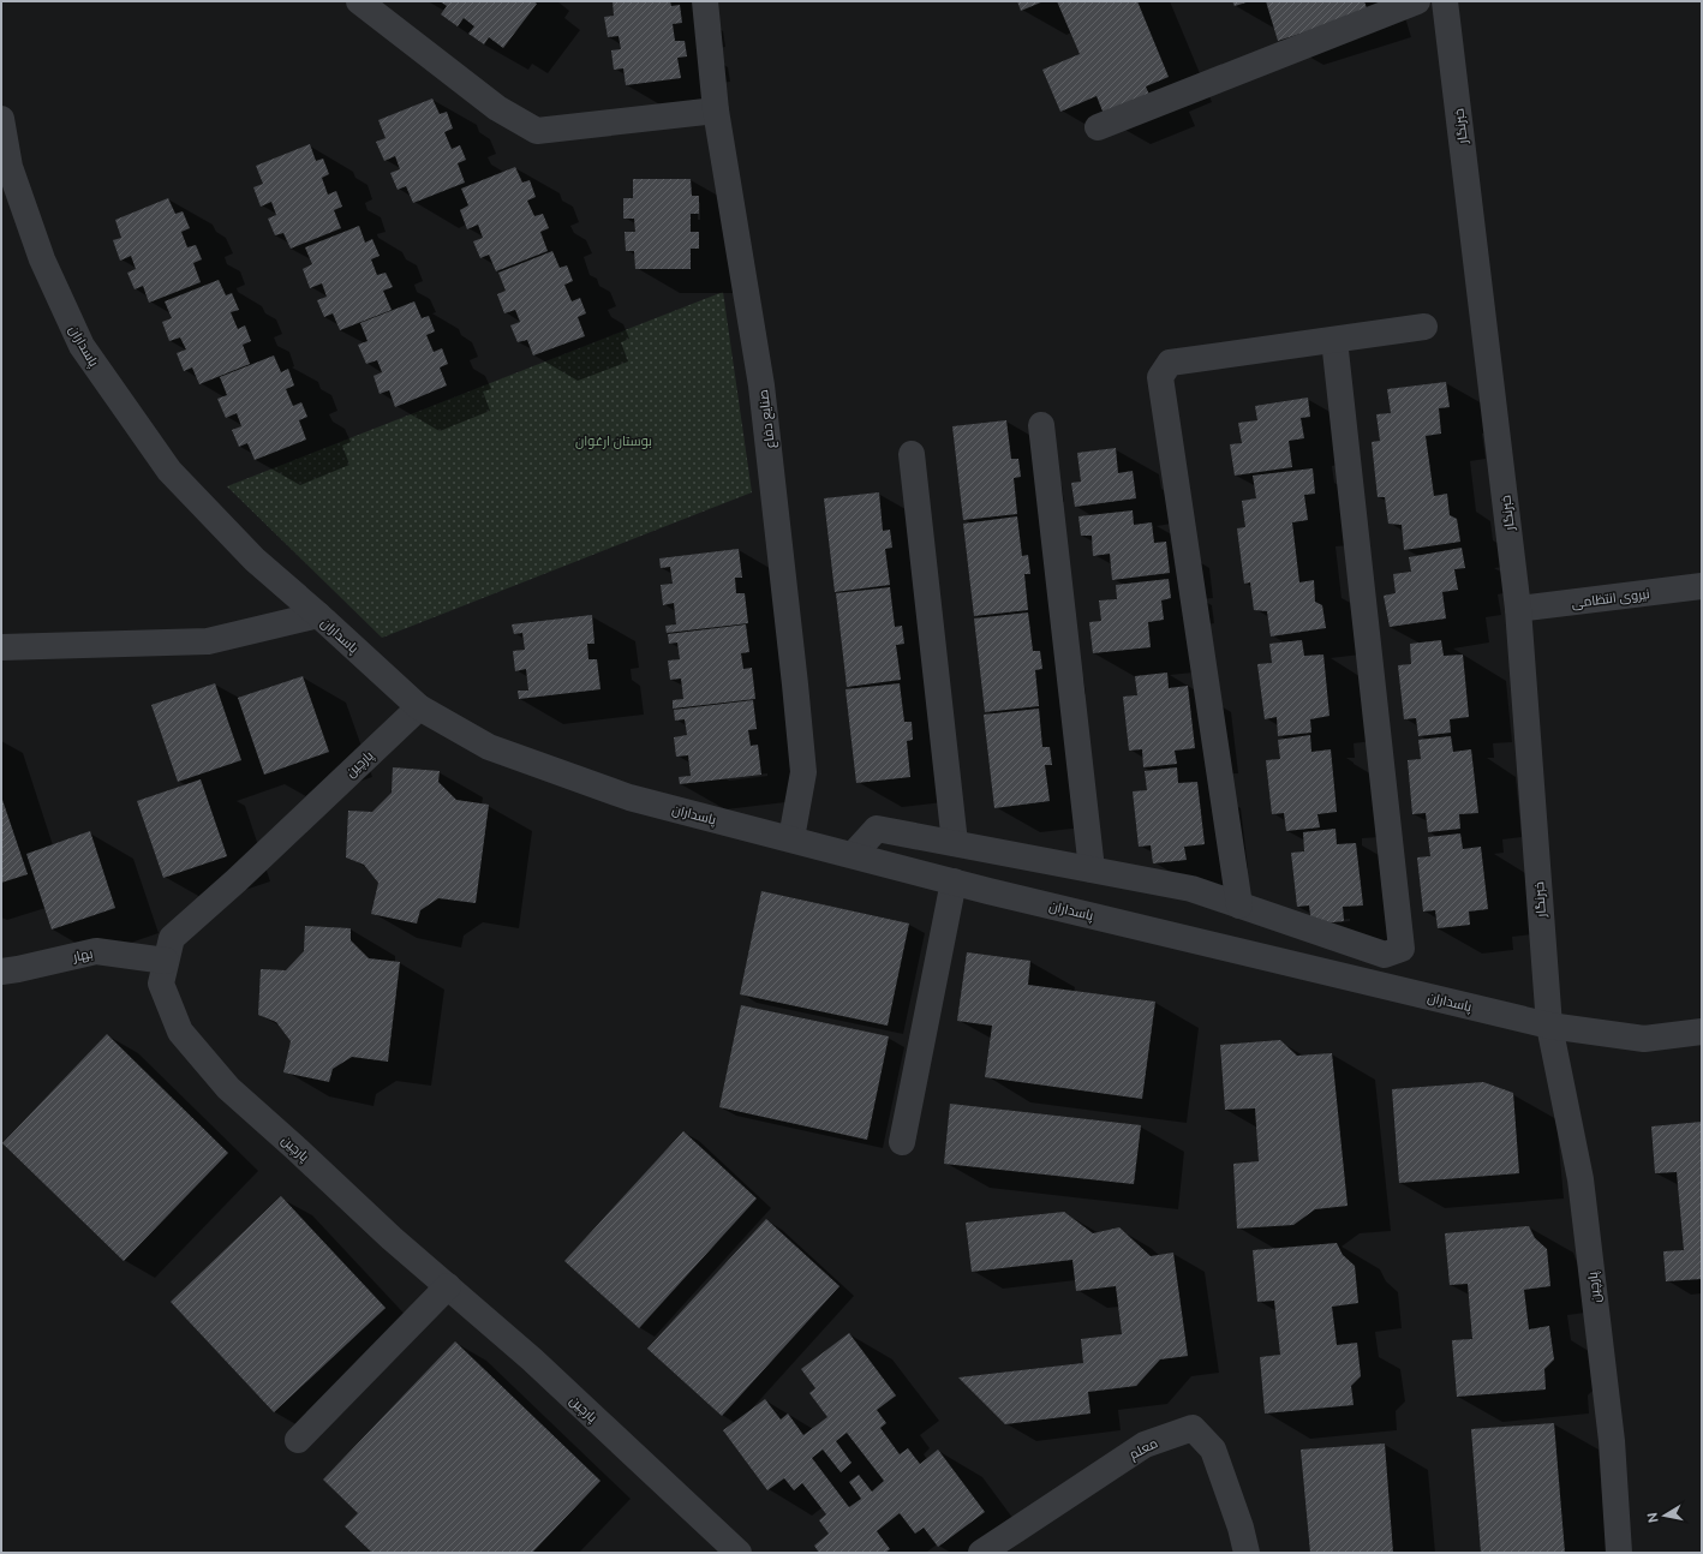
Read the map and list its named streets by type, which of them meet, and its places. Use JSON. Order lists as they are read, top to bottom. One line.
{"streets":{"street":["خبرنگار","پاسداران","صنایع دفاع","نیروی انتظامی","پارچین","بهار","معلم"]},"crossings":[["خبرنگار","پاسداران"],["خبرنگار","نیروی انتظامی"],["خبرنگار","پارچین"],["پاسداران","صنایع دفاع"],["پاسداران","پارچین"],["پارچین","بهار"]],"parks":["بوستان ارغوان"],"north":"left"}
